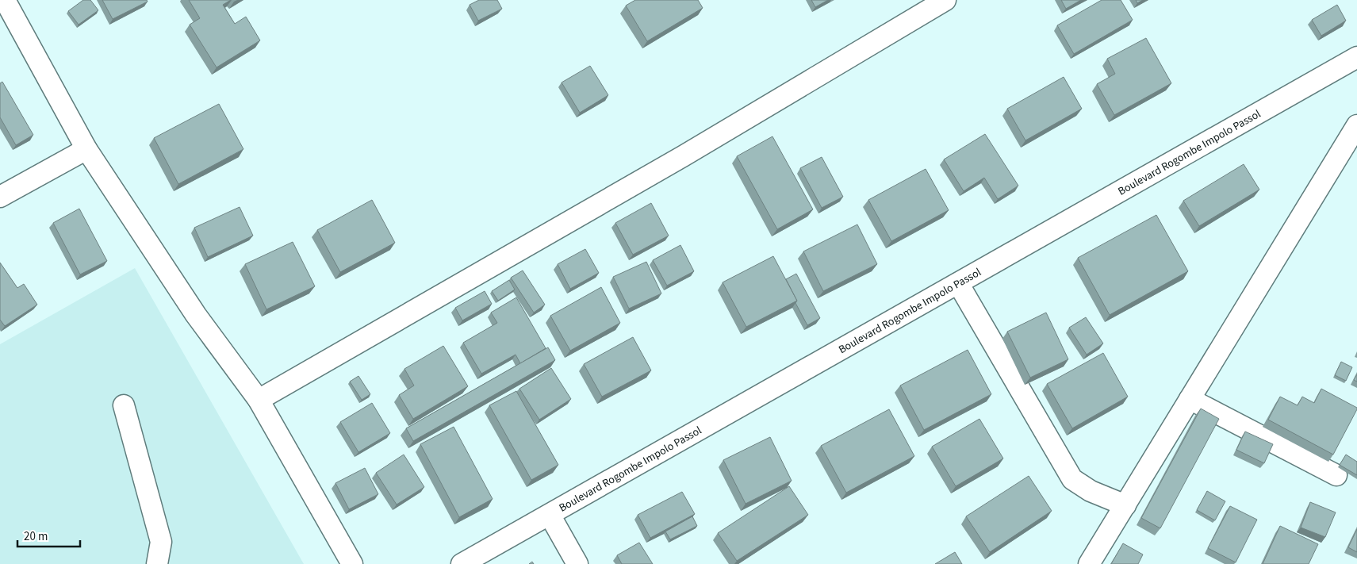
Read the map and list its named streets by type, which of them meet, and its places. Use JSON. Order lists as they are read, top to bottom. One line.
{"streets":{"street":["Boulevard Rogombe Impolo Passol"]},"scale_bar":"20 m"}
